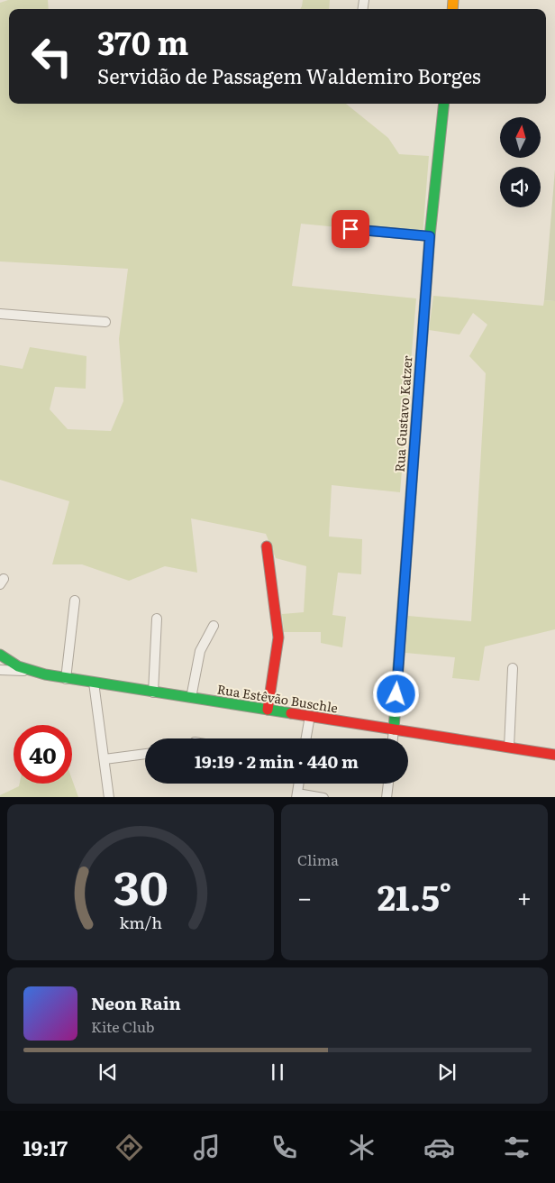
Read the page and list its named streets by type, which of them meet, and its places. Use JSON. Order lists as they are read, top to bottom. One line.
{"streets":{"street":["Rua Gustavo Katzer","Rua Estêvão Buschle"]},"crossings":[["Rua Gustavo Katzer","Rua Estêvão Buschle"]],"north":"top","page":{"turn":["370 m","Servidão de Passagem Waldemiro Borges"],"limit":"40","trip":"19:19 · 2 min · 440 m","tile":"Clima","heat":["−","21.5°","+"],"song":["Neon Rain","Kite Club"],"tabs":"19:17","gauge":["30","km/h"]}}
